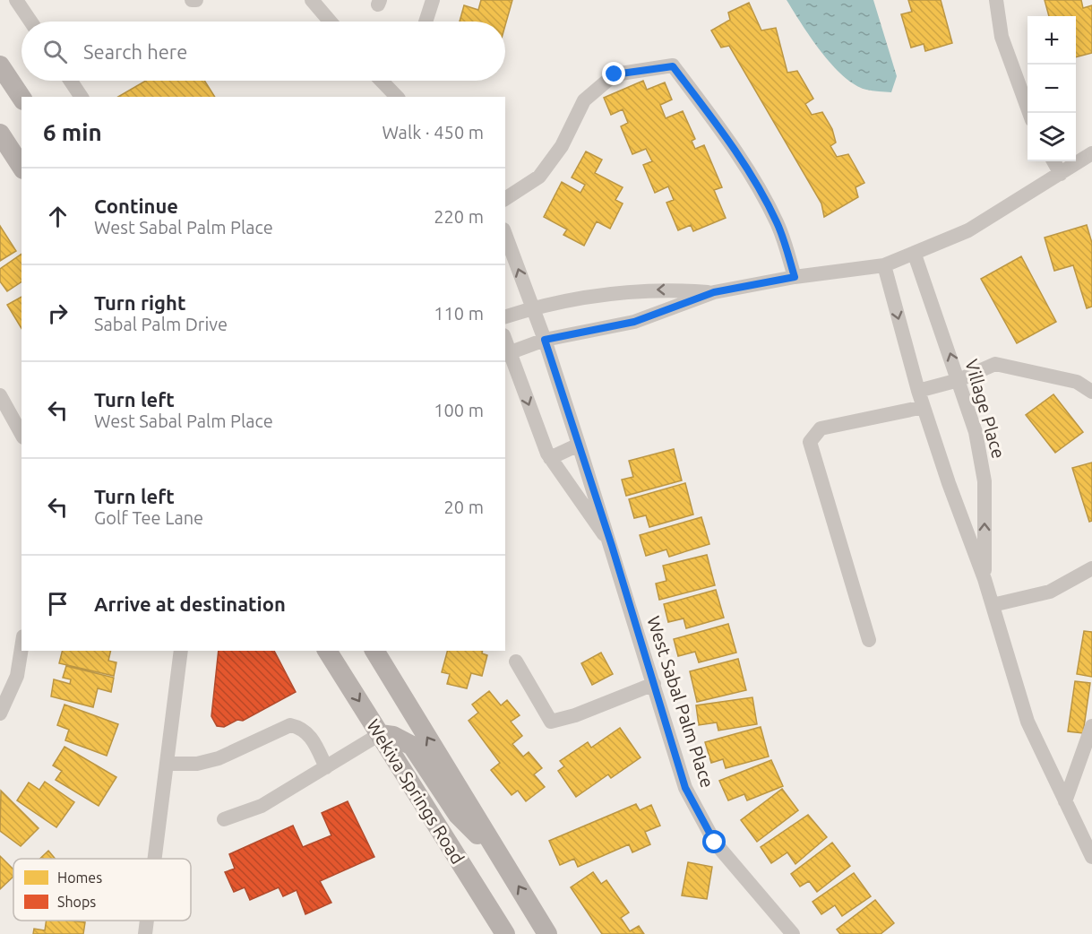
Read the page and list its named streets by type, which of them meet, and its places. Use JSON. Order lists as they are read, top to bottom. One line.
{"streets":{"main road":["Wekiva Springs Road"],"street":["Village Place","West Sabal Palm Place"]},"legend":["Homes","Shops"],"page":{"map_buttons":["+","−"],"search":"Search here","heading":["6 min","Walk · 450 m"],"list":[["Continue","West Sabal Palm Place","220 m"],["Turn right","Sabal Palm Drive","110 m"],["Turn left","West Sabal Palm Place","100 m"],["Turn left","Golf Tee Lane","20 m"],"Arrive at destination"]}}
